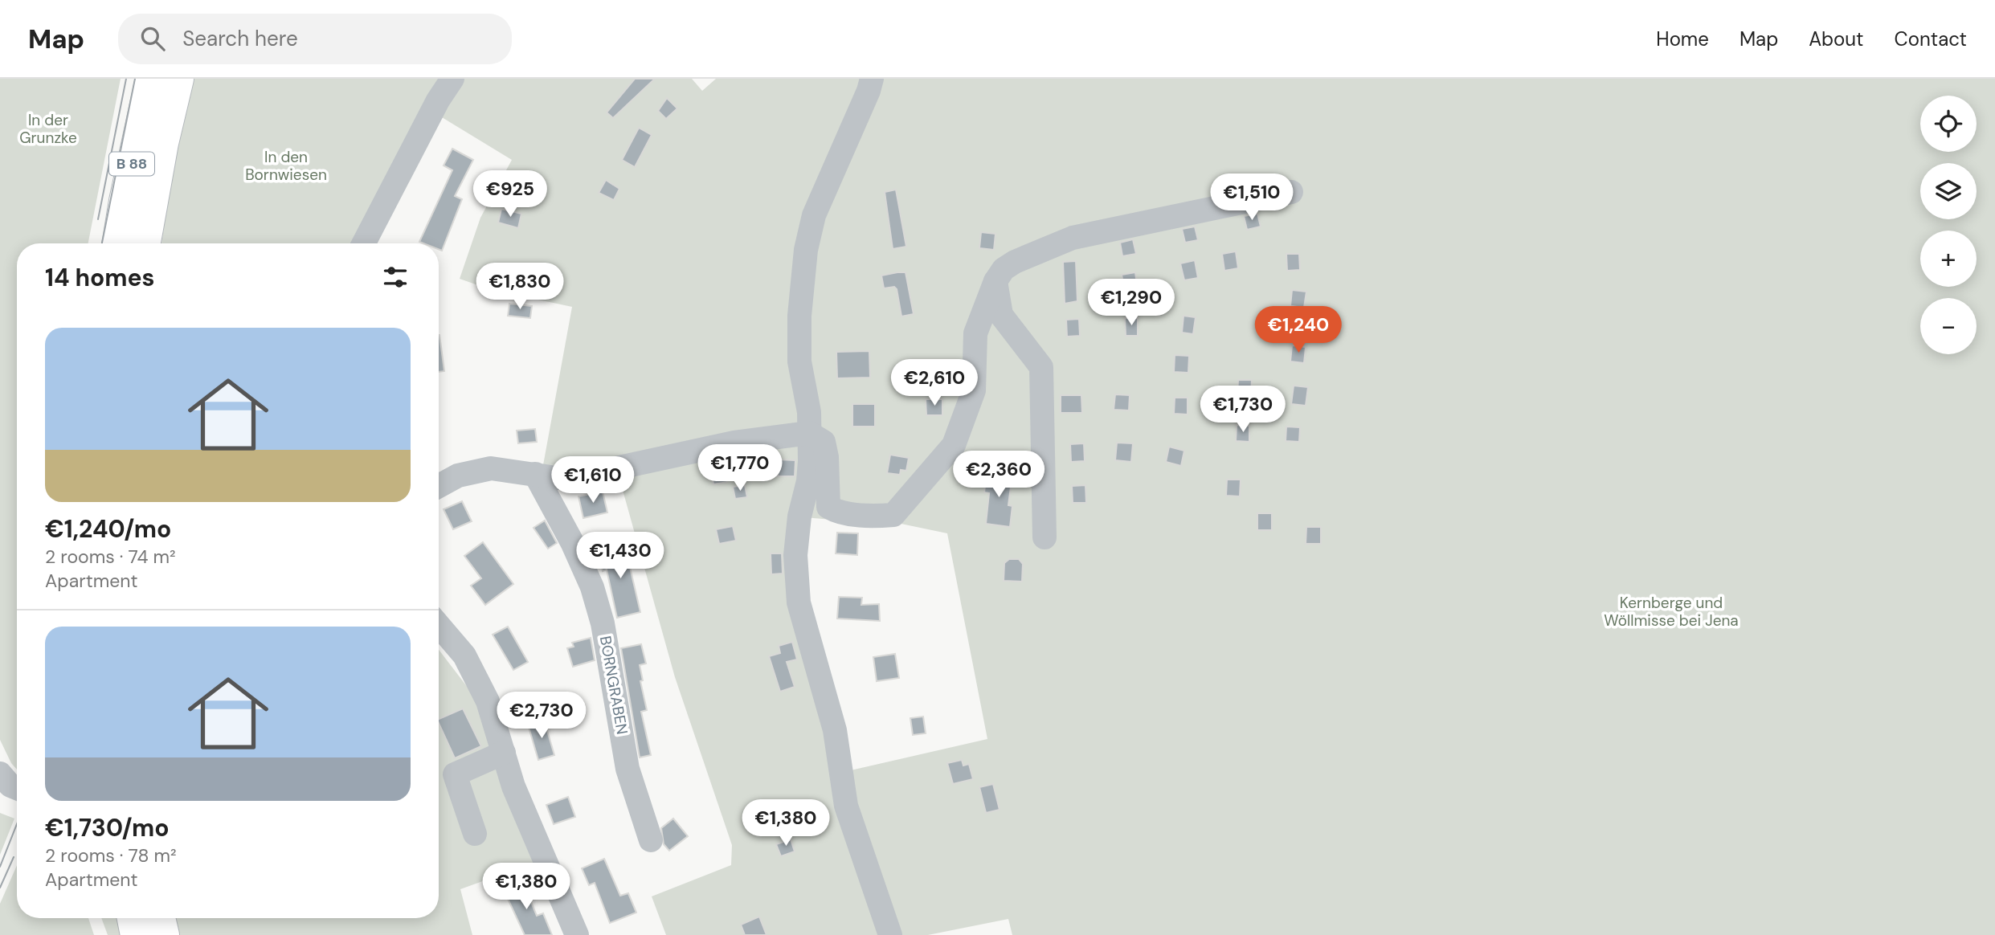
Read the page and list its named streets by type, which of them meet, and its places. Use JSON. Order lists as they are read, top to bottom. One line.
{"streets":{"main road":["B 88"],"street":["BORNGRABEN"]},"parks":["In der Grunzke","In den Bornwiesen","Kernberge und Wöllmisse bei Jena"],"page":{"header":"Map","search":"Search here","nav":["Home","Map","About","Contact"],"map_buttons":["+","−"],"price":["€925","€1,510","€1,830","€1,290","€1,240","€2,610","€1,730","€1,770","€2,360","€1,610","€1,430","€2,730","€1,380","€1,380"],"heading":"14 homes","list":[{"name":"€1,240/mo","note":"2 rooms · 74 m² · Apartment"},{"name":"€1,730/mo","note":"2 rooms · 78 m² · Apartment"}]}}
